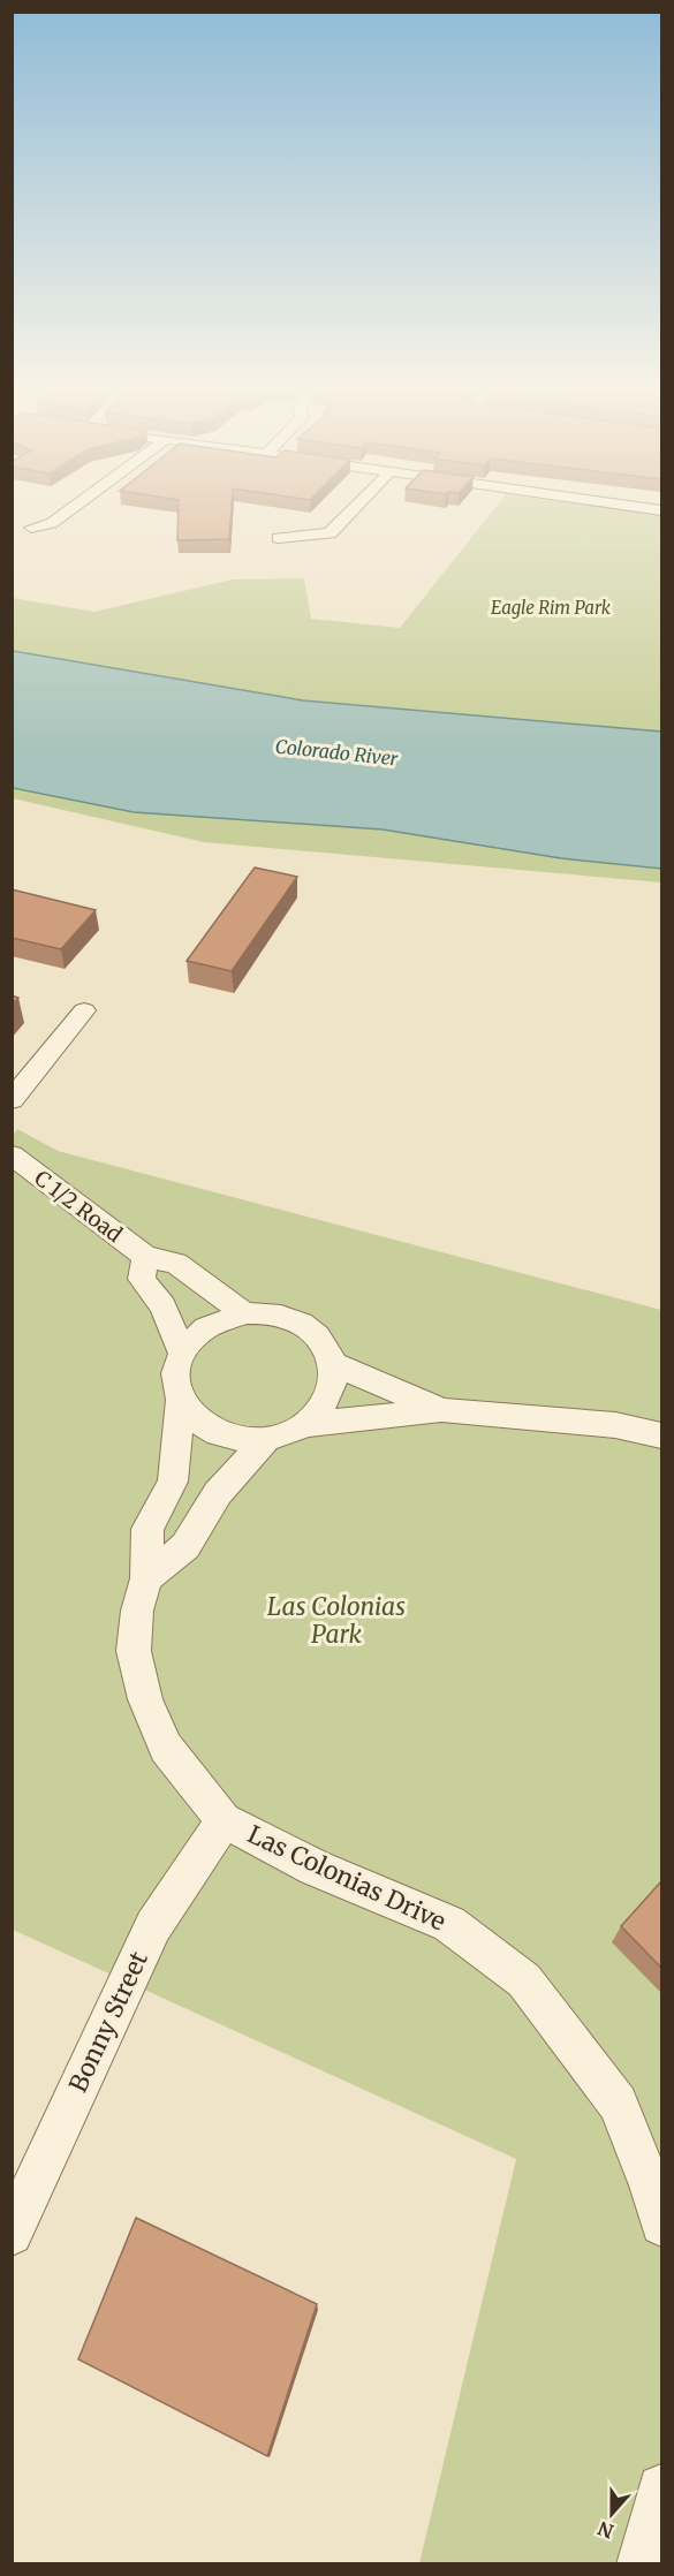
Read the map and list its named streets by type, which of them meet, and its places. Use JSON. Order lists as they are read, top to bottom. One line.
{"streets":{"street":["C 1/2 Road","Las Colonias Drive","Bonny Street"]},"crossings":[["C 1/2 Road","Las Colonias Drive"],["Las Colonias Drive","Bonny Street"]],"water":["Colorado River"],"parks":["Eagle Rim Park","Las Colonias Park"],"north":"bottom"}
